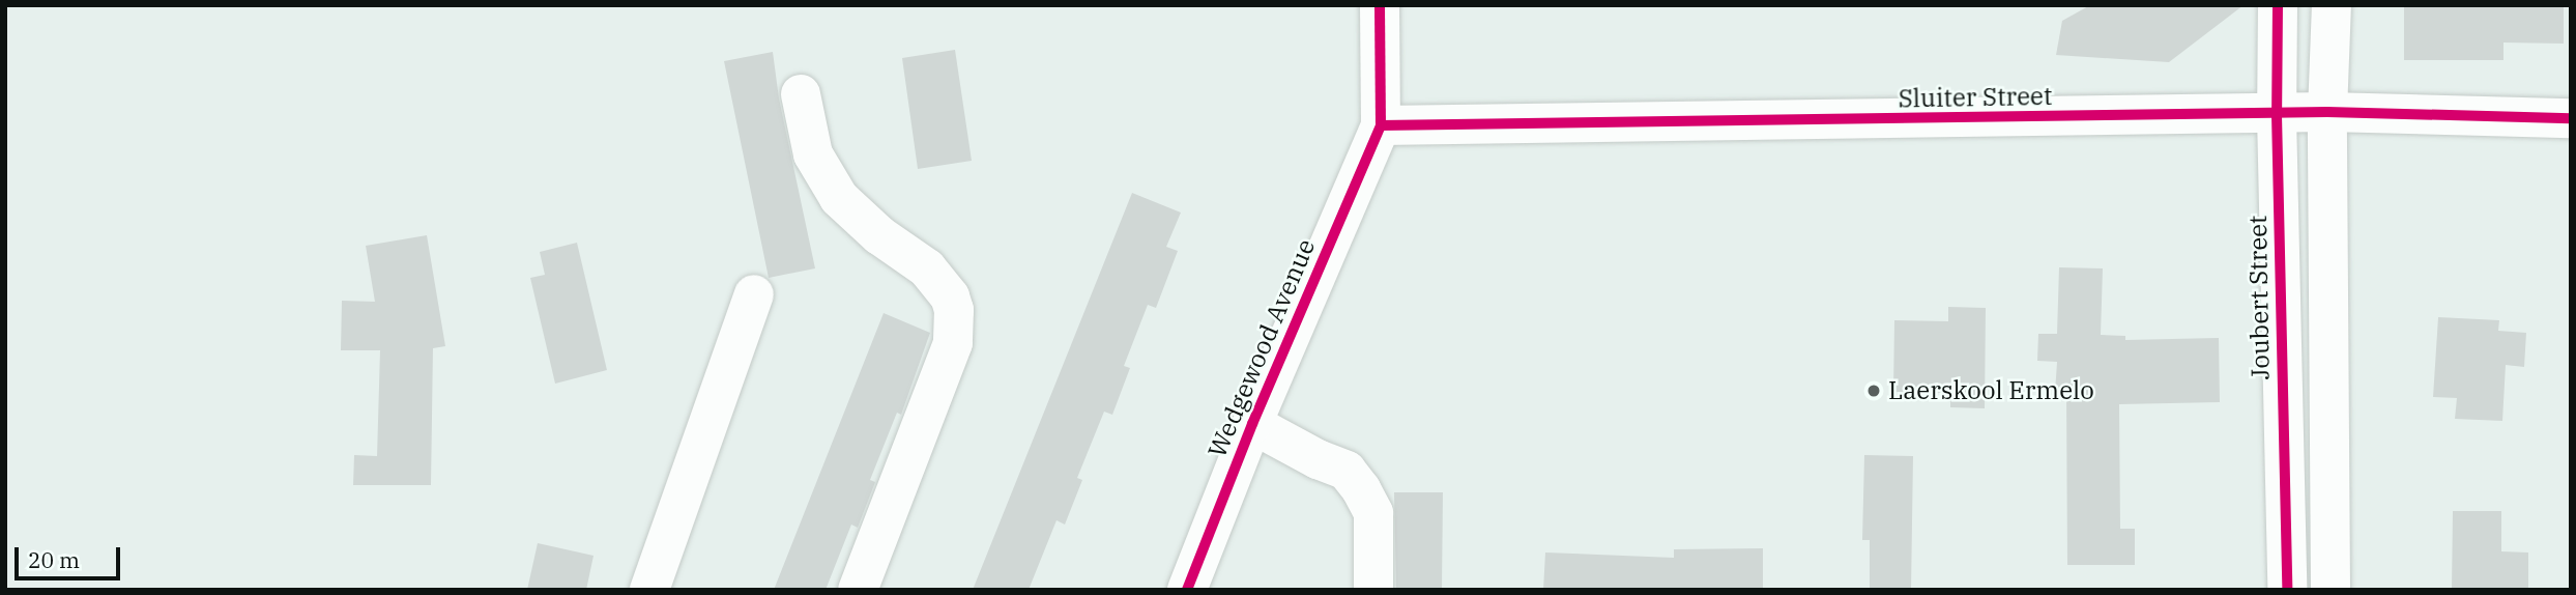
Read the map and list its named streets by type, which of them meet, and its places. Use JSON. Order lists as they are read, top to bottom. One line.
{"streets":{"street":["Sluiter Street","Joubert Street","Wedgewood Avenue"]},"crossings":[["Sluiter Street","Joubert Street"],["Sluiter Street","Wedgewood Avenue"]],"places":["Laerskool Ermelo"],"scale_bar":"20 m"}
